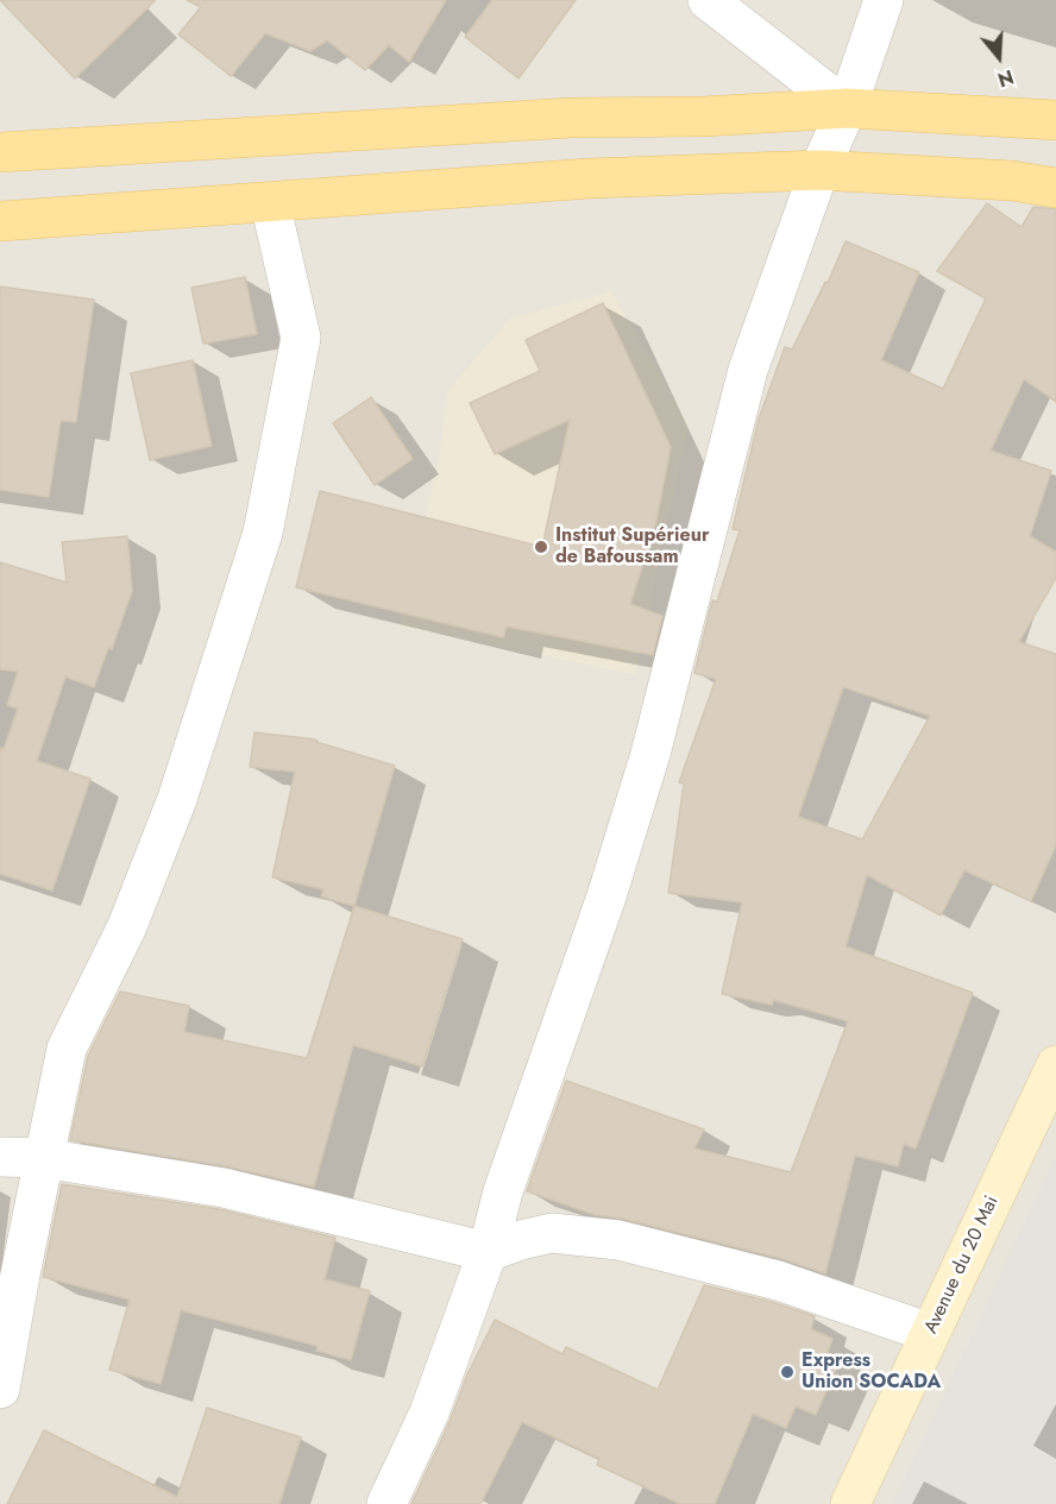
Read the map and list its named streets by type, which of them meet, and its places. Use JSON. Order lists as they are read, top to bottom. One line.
{"streets":{"main road":["Avenue du 20 Mai"]},"places":["Institut Supérieur de Bafoussam","Express Union SOCADA"],"north":"bottom"}
